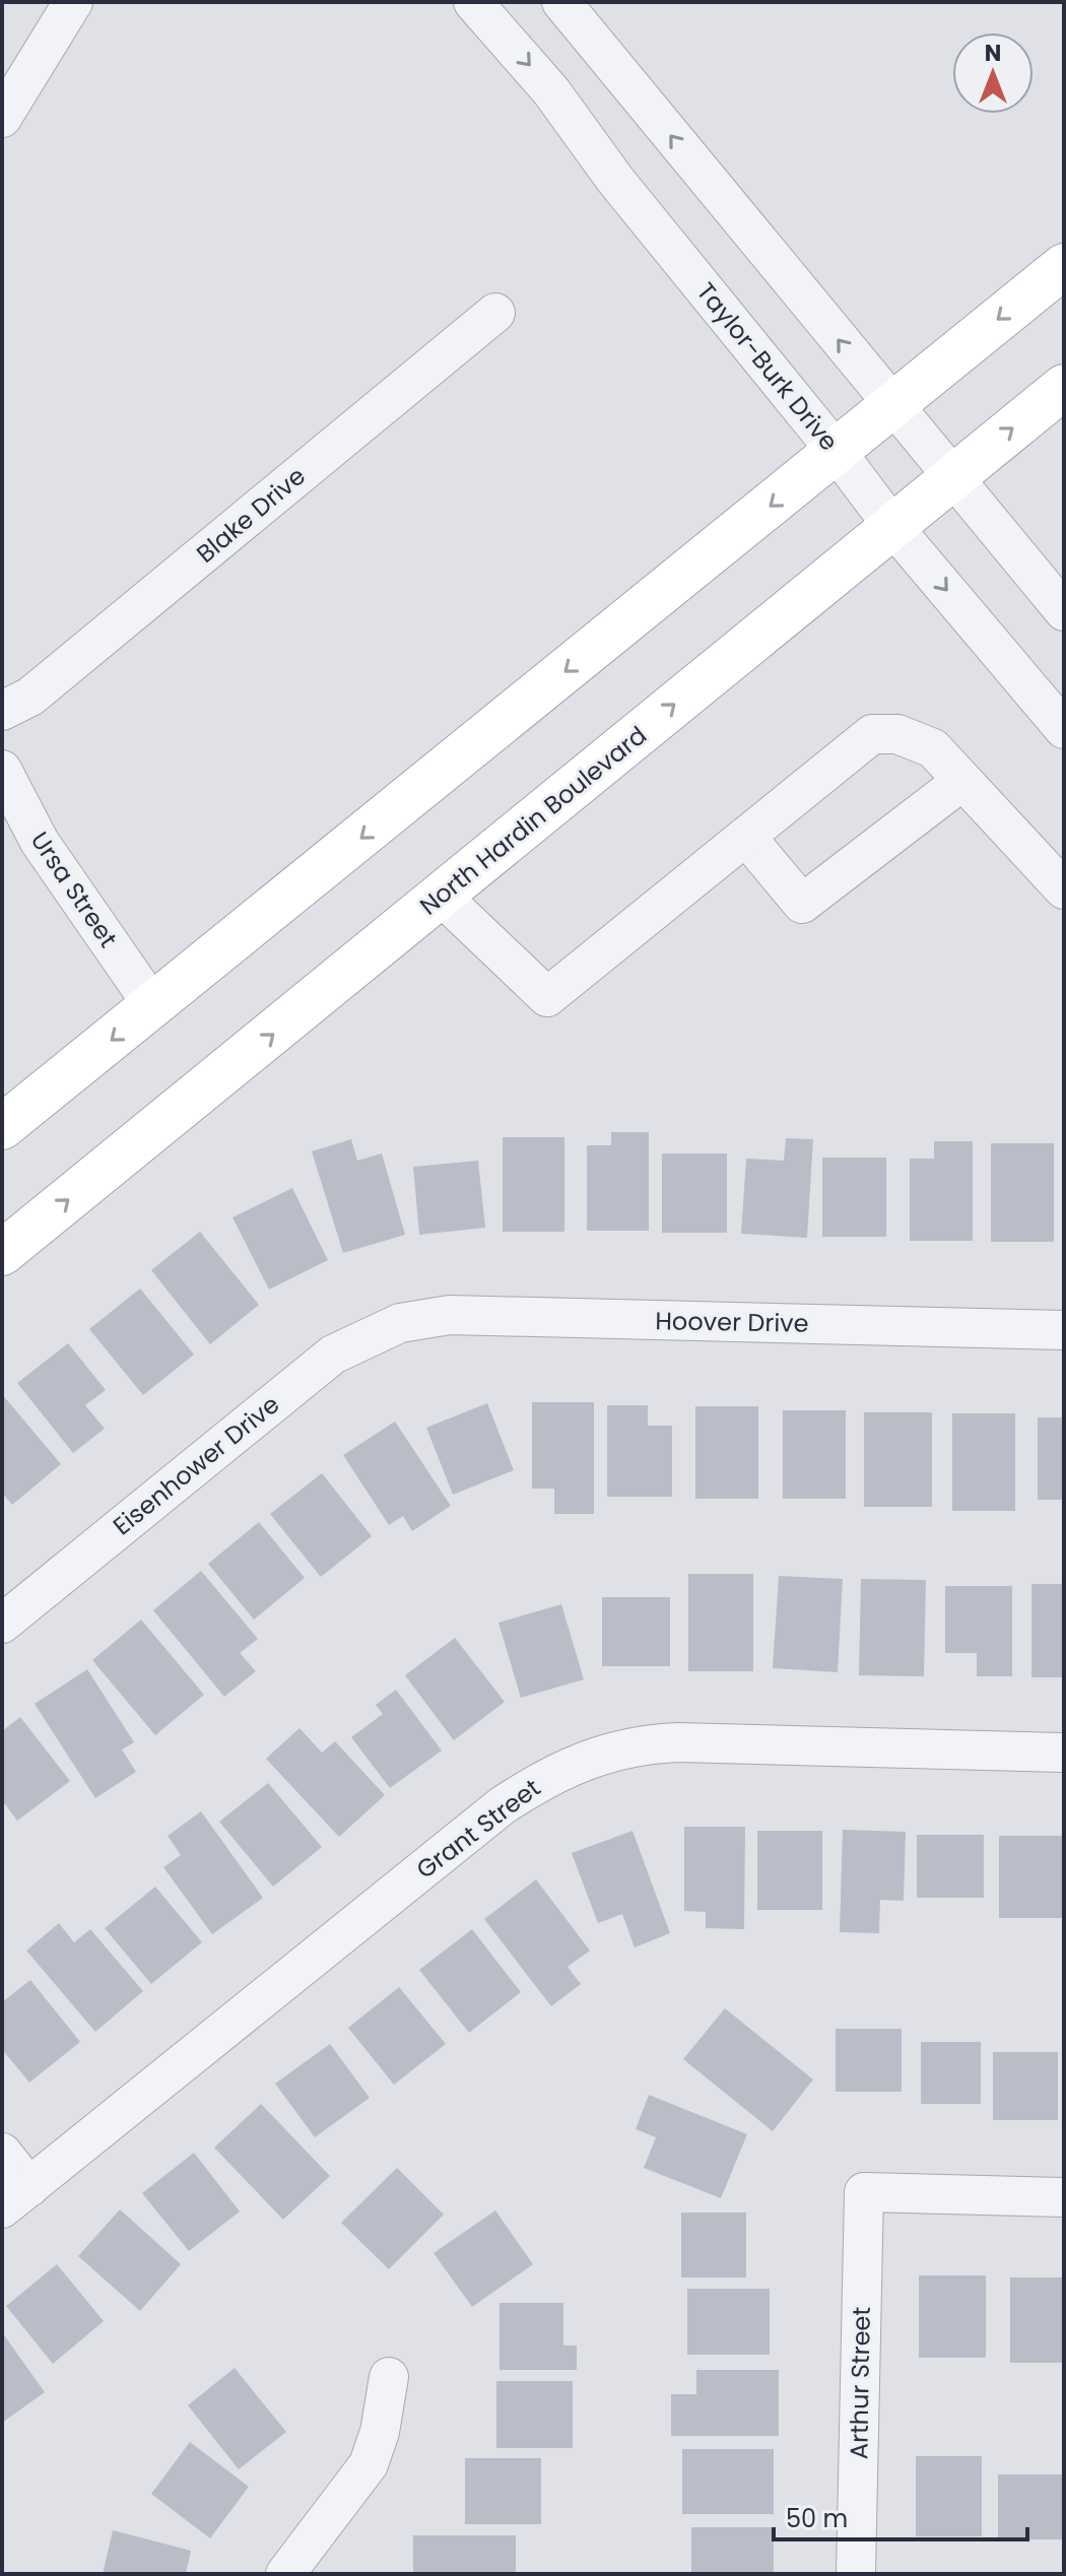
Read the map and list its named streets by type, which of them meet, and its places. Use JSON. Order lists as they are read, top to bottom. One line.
{"streets":{"main road":["North Hardin Boulevard"],"street":["Taylor-Burk Drive","Blake Drive","Ursa Street","Hoover Drive","Eisenhower Drive","Grant Street","Arthur Street"]},"crossings":[["Taylor-Burk Drive","North Hardin Boulevard"],["Hoover Drive","Eisenhower Drive"]],"scale_bar":"50 m","north":"top"}
